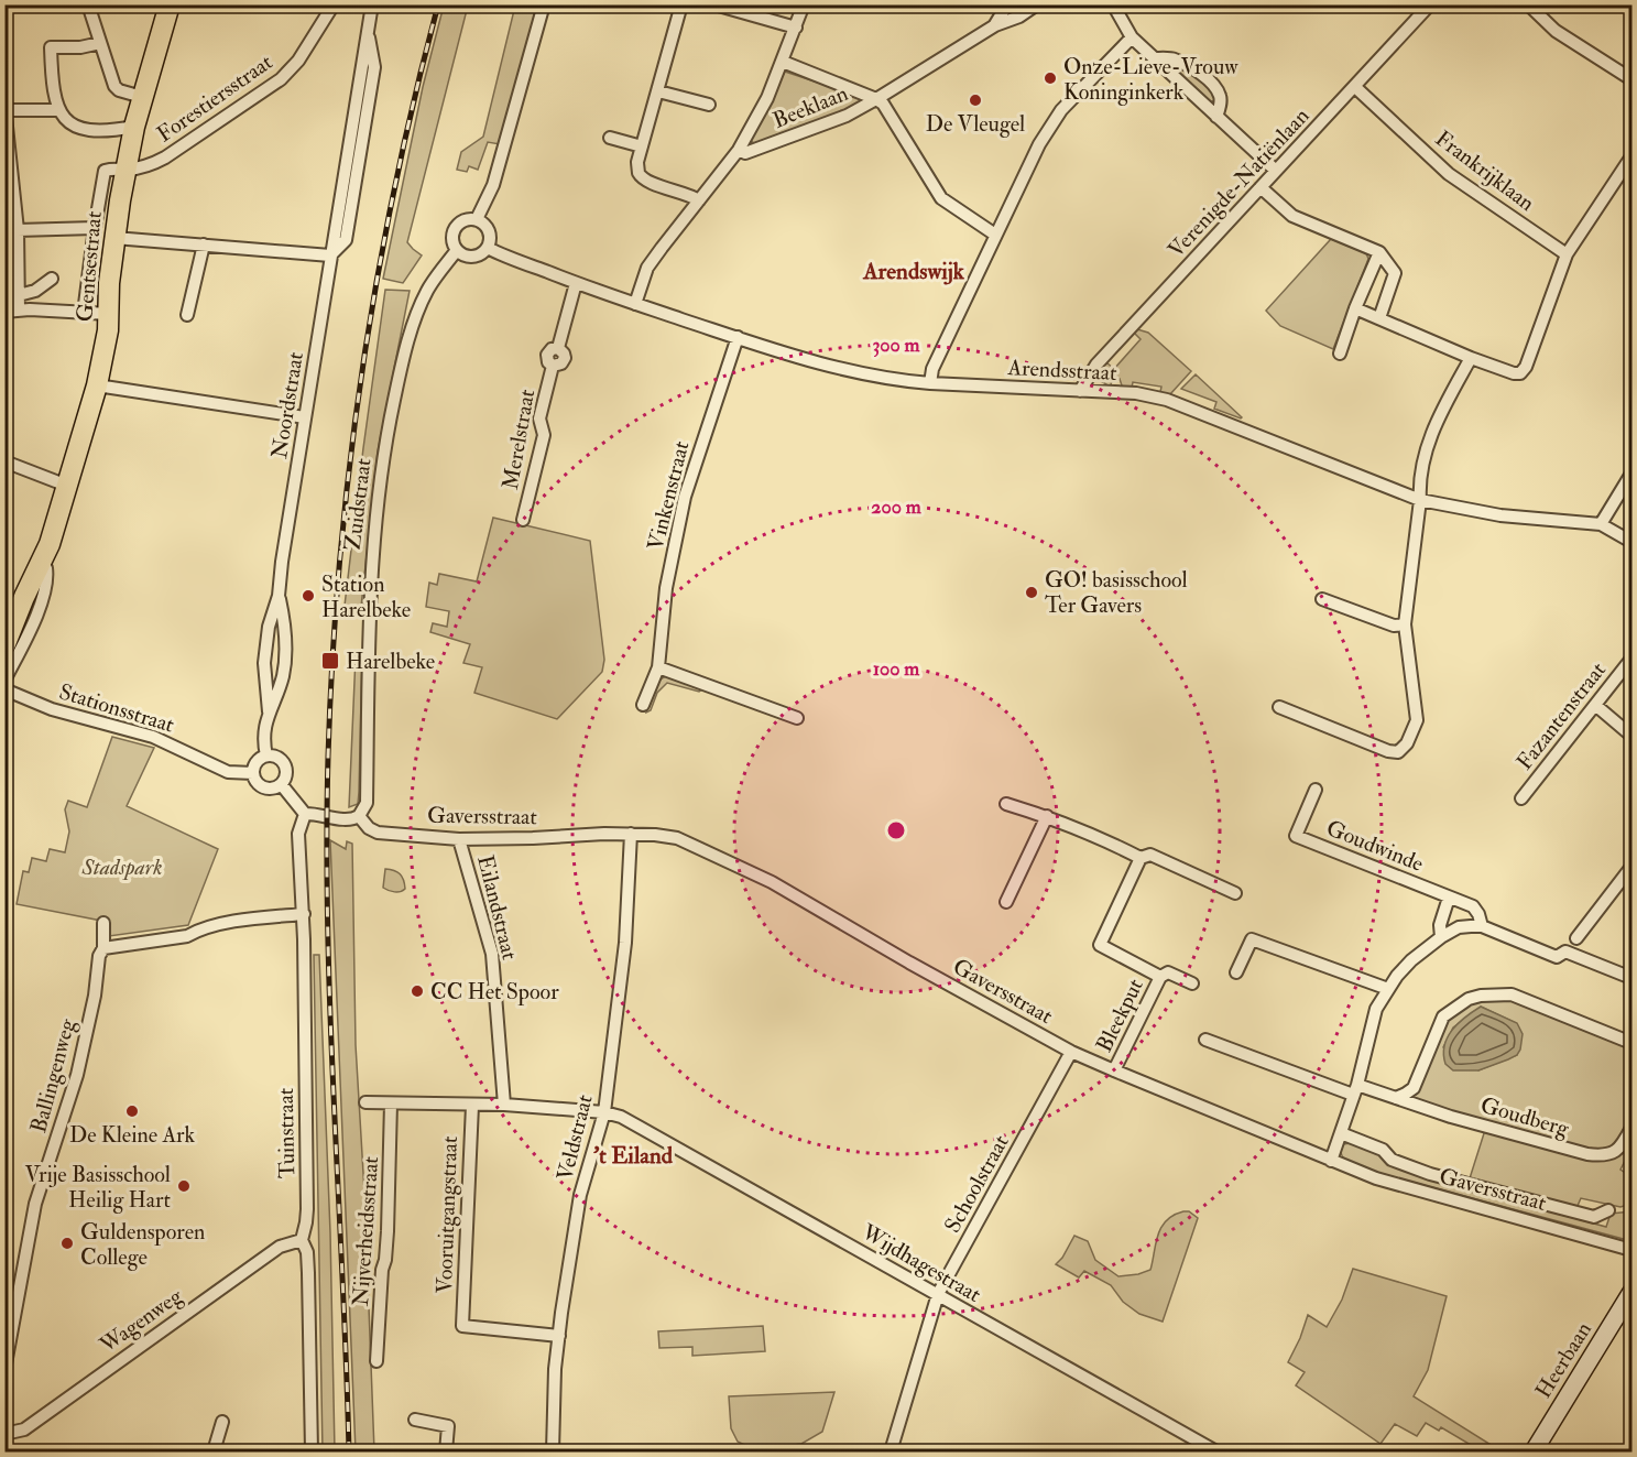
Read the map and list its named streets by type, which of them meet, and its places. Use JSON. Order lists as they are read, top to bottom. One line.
{"streets":{"main road":["Gentsestraat"],"street":["Forestiersstraat","Beeklaan","Frankrijklaan","Verenigde-Natiënlaan","Arendsstraat","Noordstraat","Merelstraat","Vinkenstraat","Zuidstraat","Stationsstraat","Fazantenstraat","Gaversstraat","Goudwinde","Eilandstraat","Bleekput","Ballingenweg","Goudberg","Tuinstraat","Veldstraat","Schoolstraat","Vooruitgangstraat","Nijverheidsstraat","Wijdhagestraat","Wagenweg","Heerbaan"]},"crossings":[["Forestiersstraat","Gentsestraat"],["Beeklaan","Arendsstraat"],["Frankrijklaan","Verenigde-Natiënlaan"],["Verenigde-Natiënlaan","Arendsstraat"],["Arendsstraat","Merelstraat"],["Arendsstraat","Vinkenstraat"],["Arendsstraat","Zuidstraat"],["Zuidstraat","Gaversstraat"],["Gaversstraat","Eilandstraat"],["Gaversstraat","Bleekput"],["Gaversstraat","Veldstraat"],["Gaversstraat","Schoolstraat"],["Tuinstraat","Wagenweg"],["Veldstraat","Vooruitgangstraat"],["Veldstraat","Wijdhagestraat"],["Schoolstraat","Wijdhagestraat"]],"districts":["Arendswijk","'t Eiland"],"parks":["Stadspark"],"places":{"other":["Onze-Lieve-Vrouw Koninginkerk","De Vleugel","GO! basisschool Ter Gavers","Station Harelbeke","CC Het Spoor","De Kleine Ark","Vrije Basisschool Heilig Hart","Guldensporen College"],"transit":["Harelbeke"]},"rings":["300 m","200 m","100 m"]}
